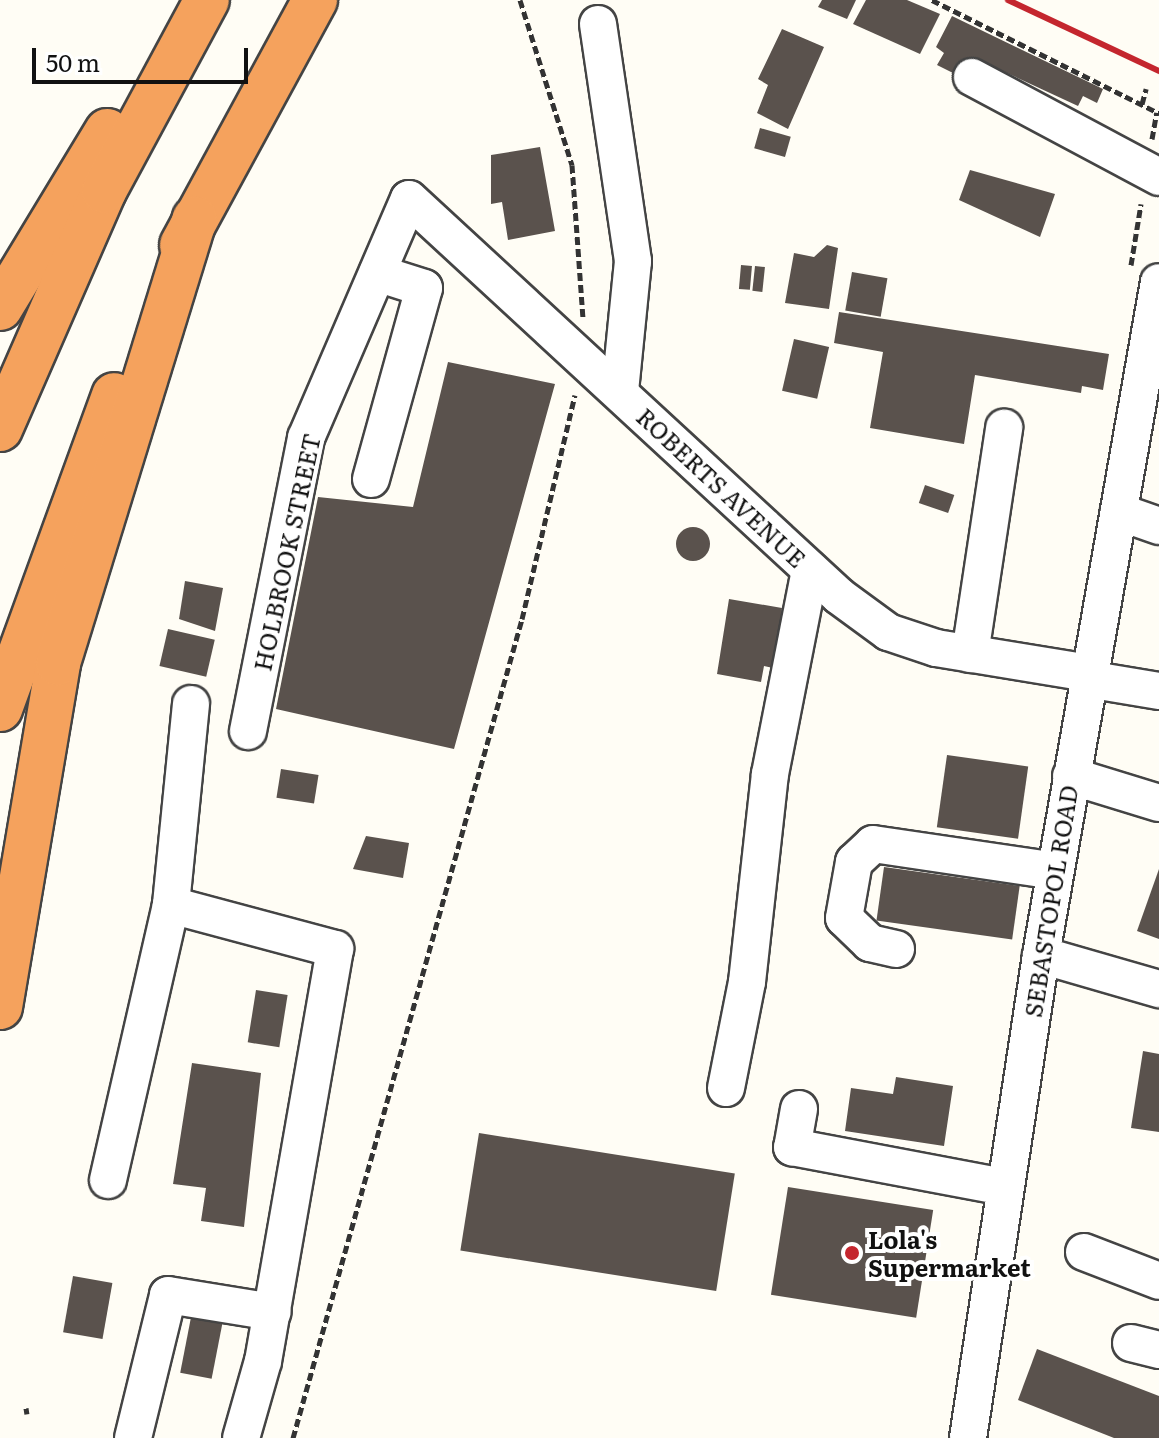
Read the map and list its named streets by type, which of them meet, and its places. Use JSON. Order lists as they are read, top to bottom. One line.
{"streets":{"street":["ROBERTS AVENUE","HOLBROOK STREET","SEBASTOPOL ROAD"]},"crossings":[["ROBERTS AVENUE","HOLBROOK STREET"],["ROBERTS AVENUE","SEBASTOPOL ROAD"]],"places":["Lola's Supermarket"],"scale_bar":"50 m"}
